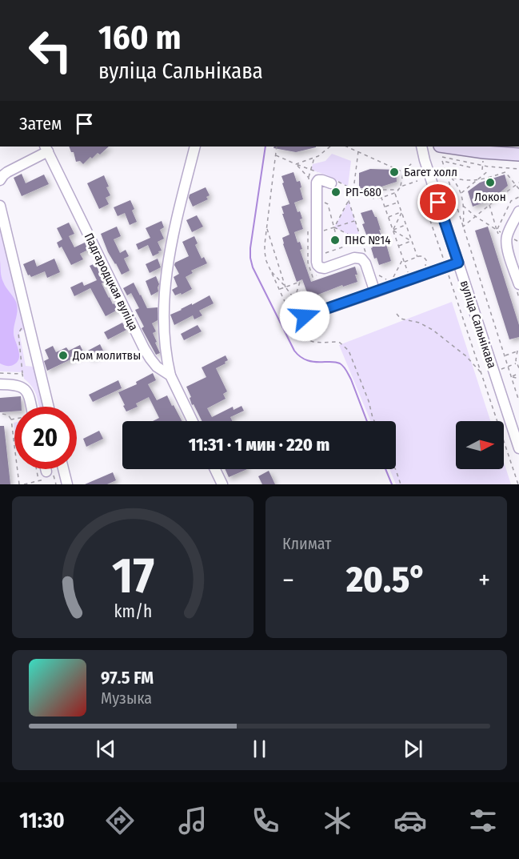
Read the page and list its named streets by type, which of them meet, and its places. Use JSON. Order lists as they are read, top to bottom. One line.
{"streets":{"street":["Падгародцкая вуліца","вуліца Сальнікава"]},"places":["Багет холл","Локон","РП-680","ПНС №14","Дом молитвы"],"north":"right","page":{"turn":["160 m","вуліца Сальнікава"],"then":"Затем","limit":"20","trip":"11:31 · 1 мин · 220 m","tile":"Климат","heat":["−","20.5°","+"],"song":["97.5 FM","Музыка"],"tabs":"11:30","gauge":["17","km/h"]}}
